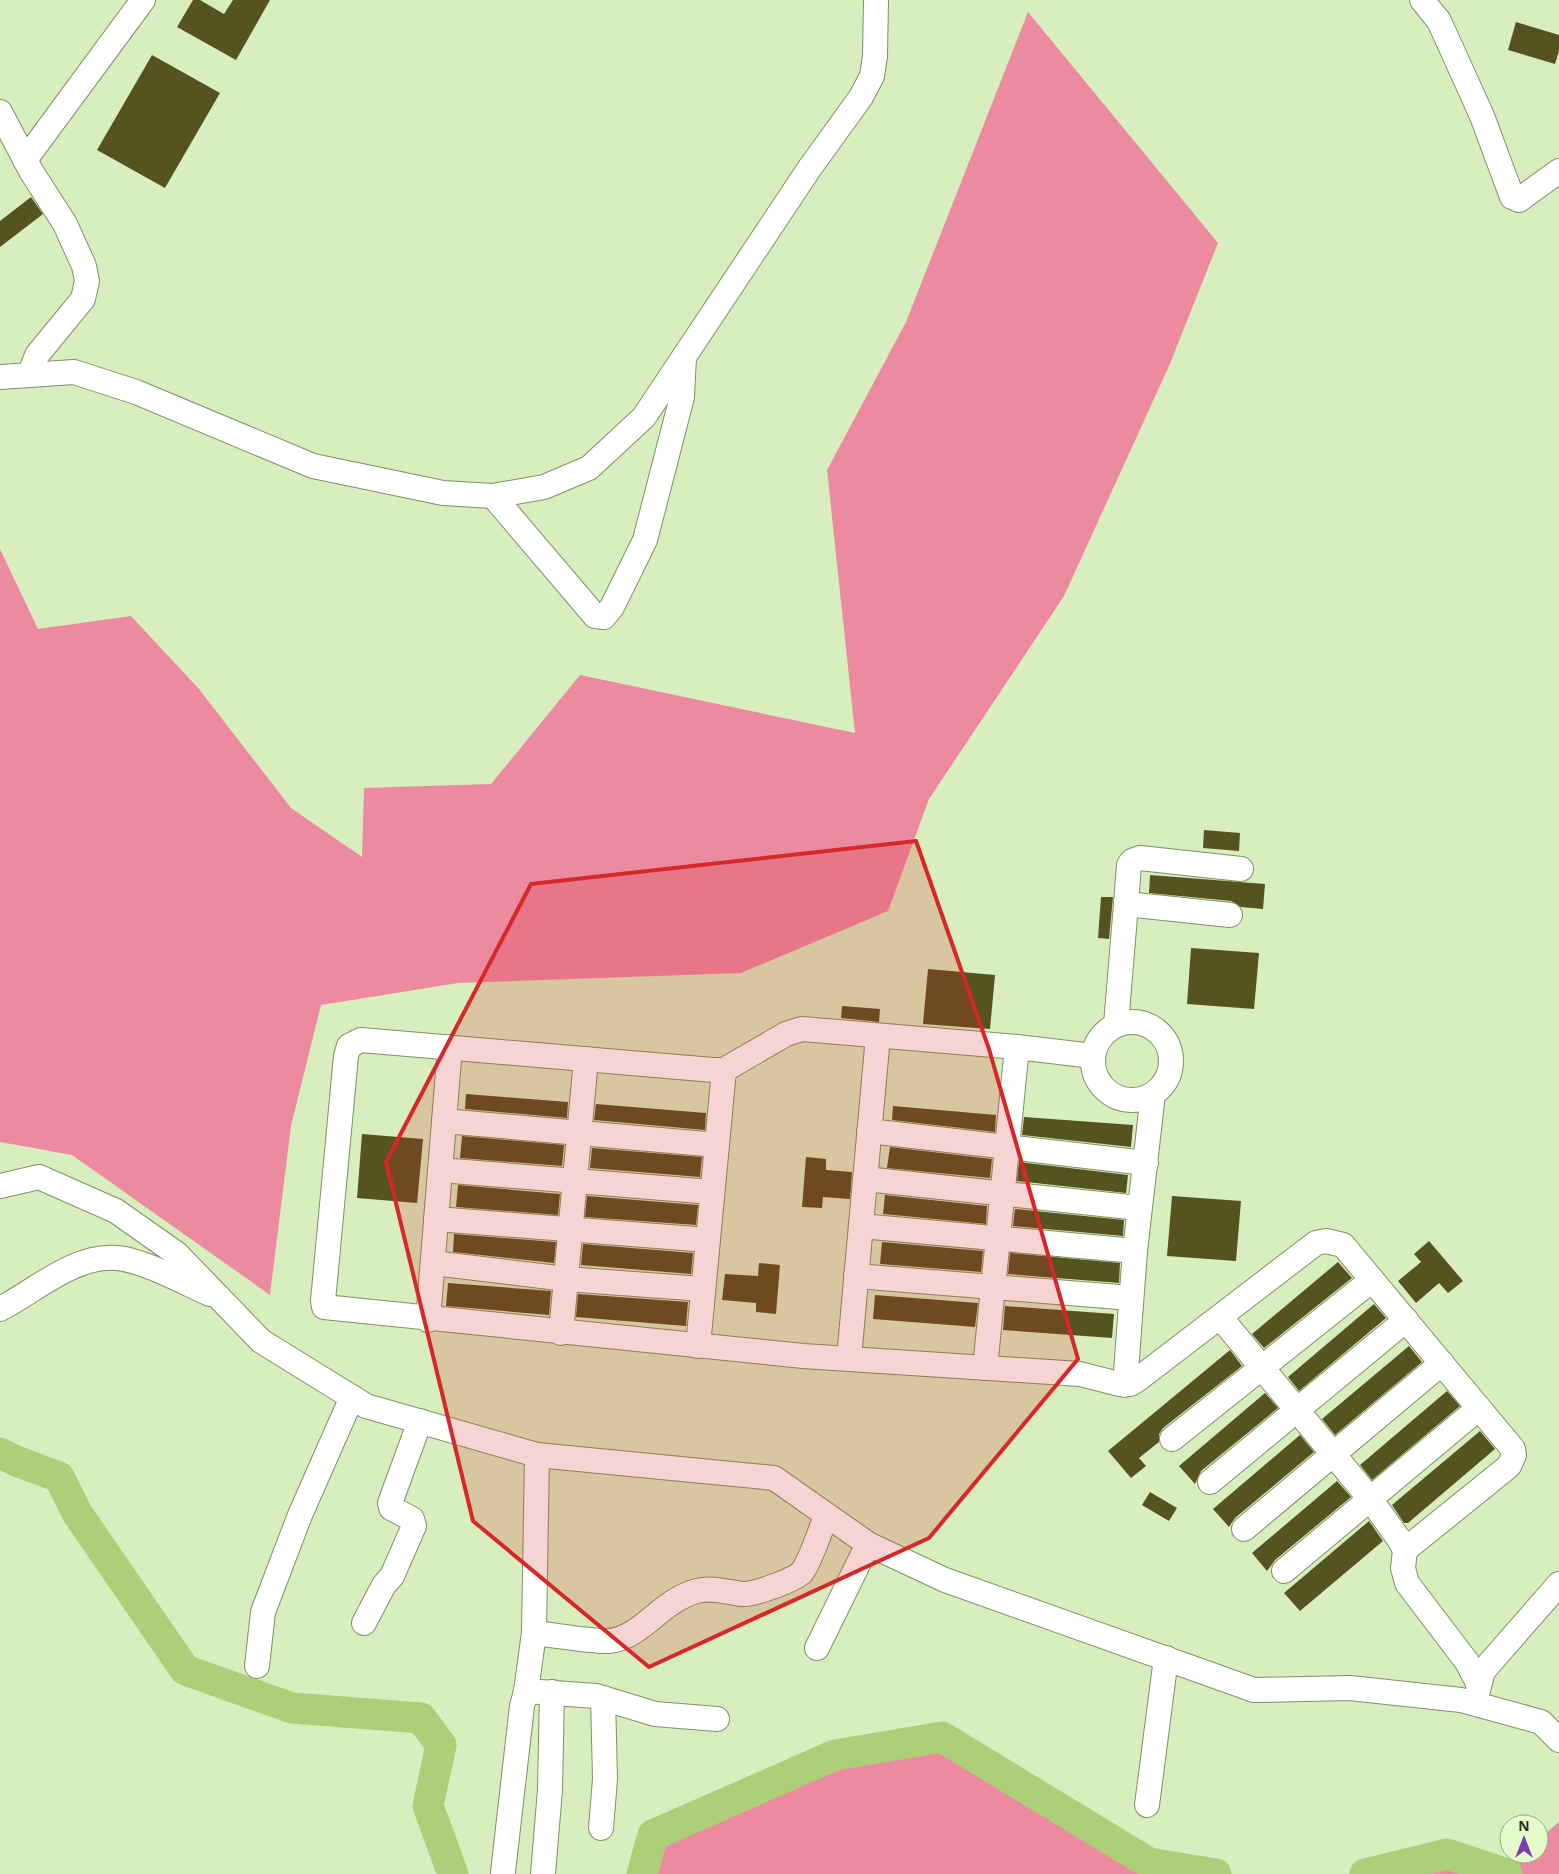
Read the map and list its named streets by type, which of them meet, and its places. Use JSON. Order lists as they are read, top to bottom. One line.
{"north":"top"}
